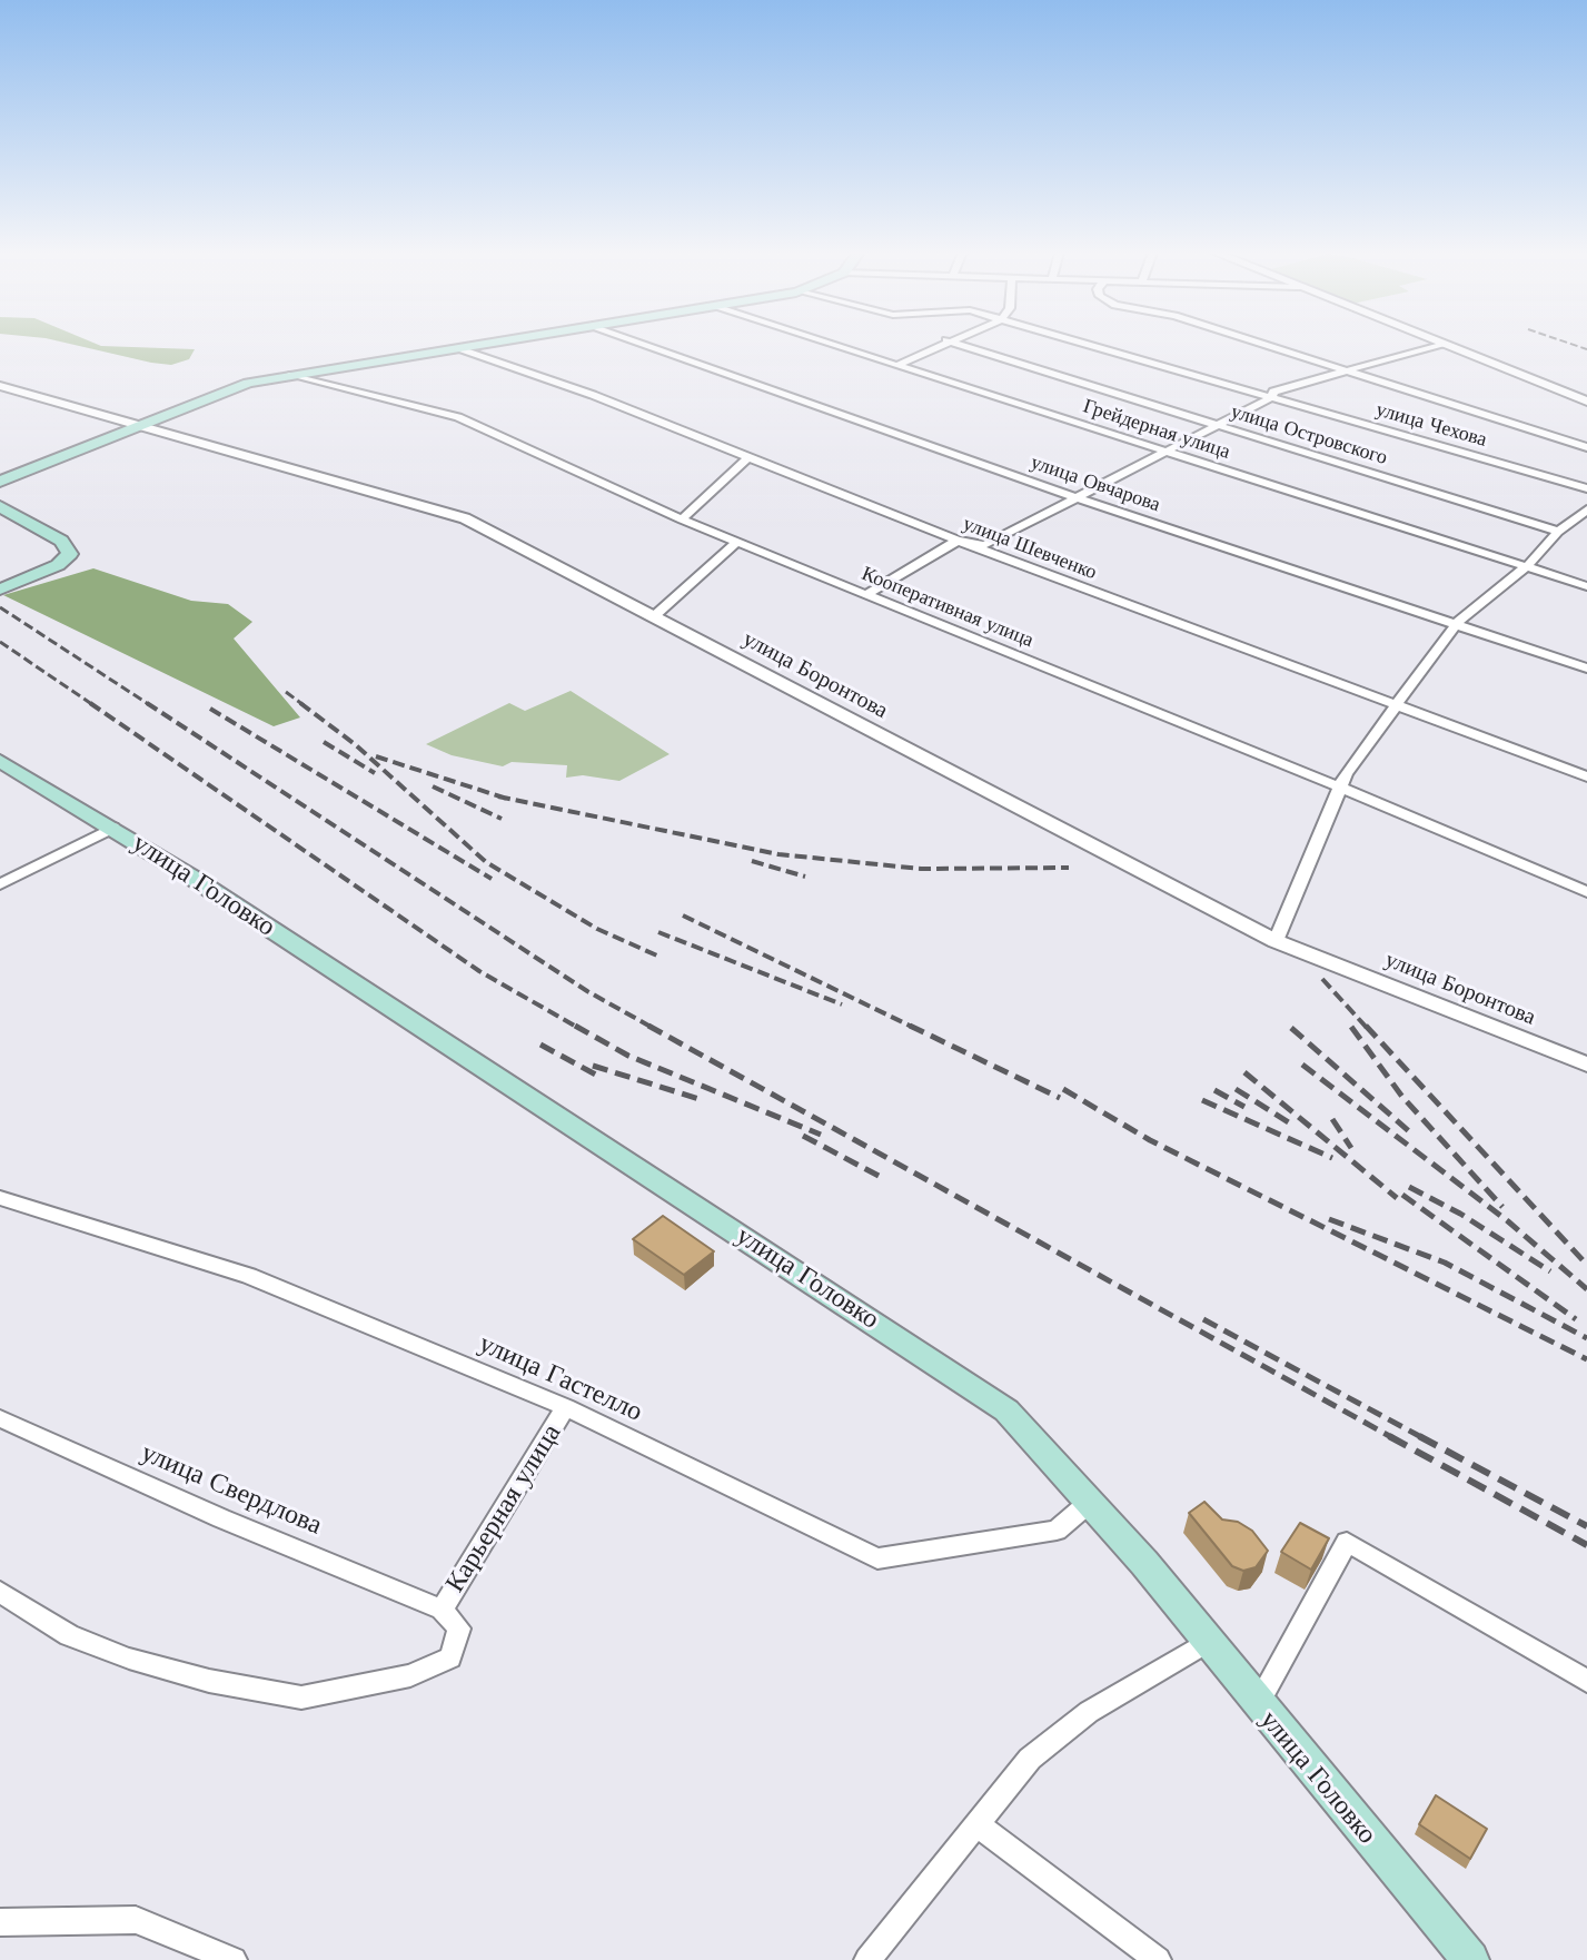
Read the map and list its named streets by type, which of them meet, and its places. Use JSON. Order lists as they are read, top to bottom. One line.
{"streets":{"main road":["улица Головко"],"street":["улица Чехова","Грейдерная улица","улица Островского","улица Овчарова","улица Шевченко","Кооперативная улица","улица Боронтова","улица Гастелло","улица Свердлова","Карьерная улица"]},"crossings":[["улица Головко","улица Гастелло"],["улица Гастелло","Карьерная улица"],["улица Свердлова","Карьерная улица"]]}
